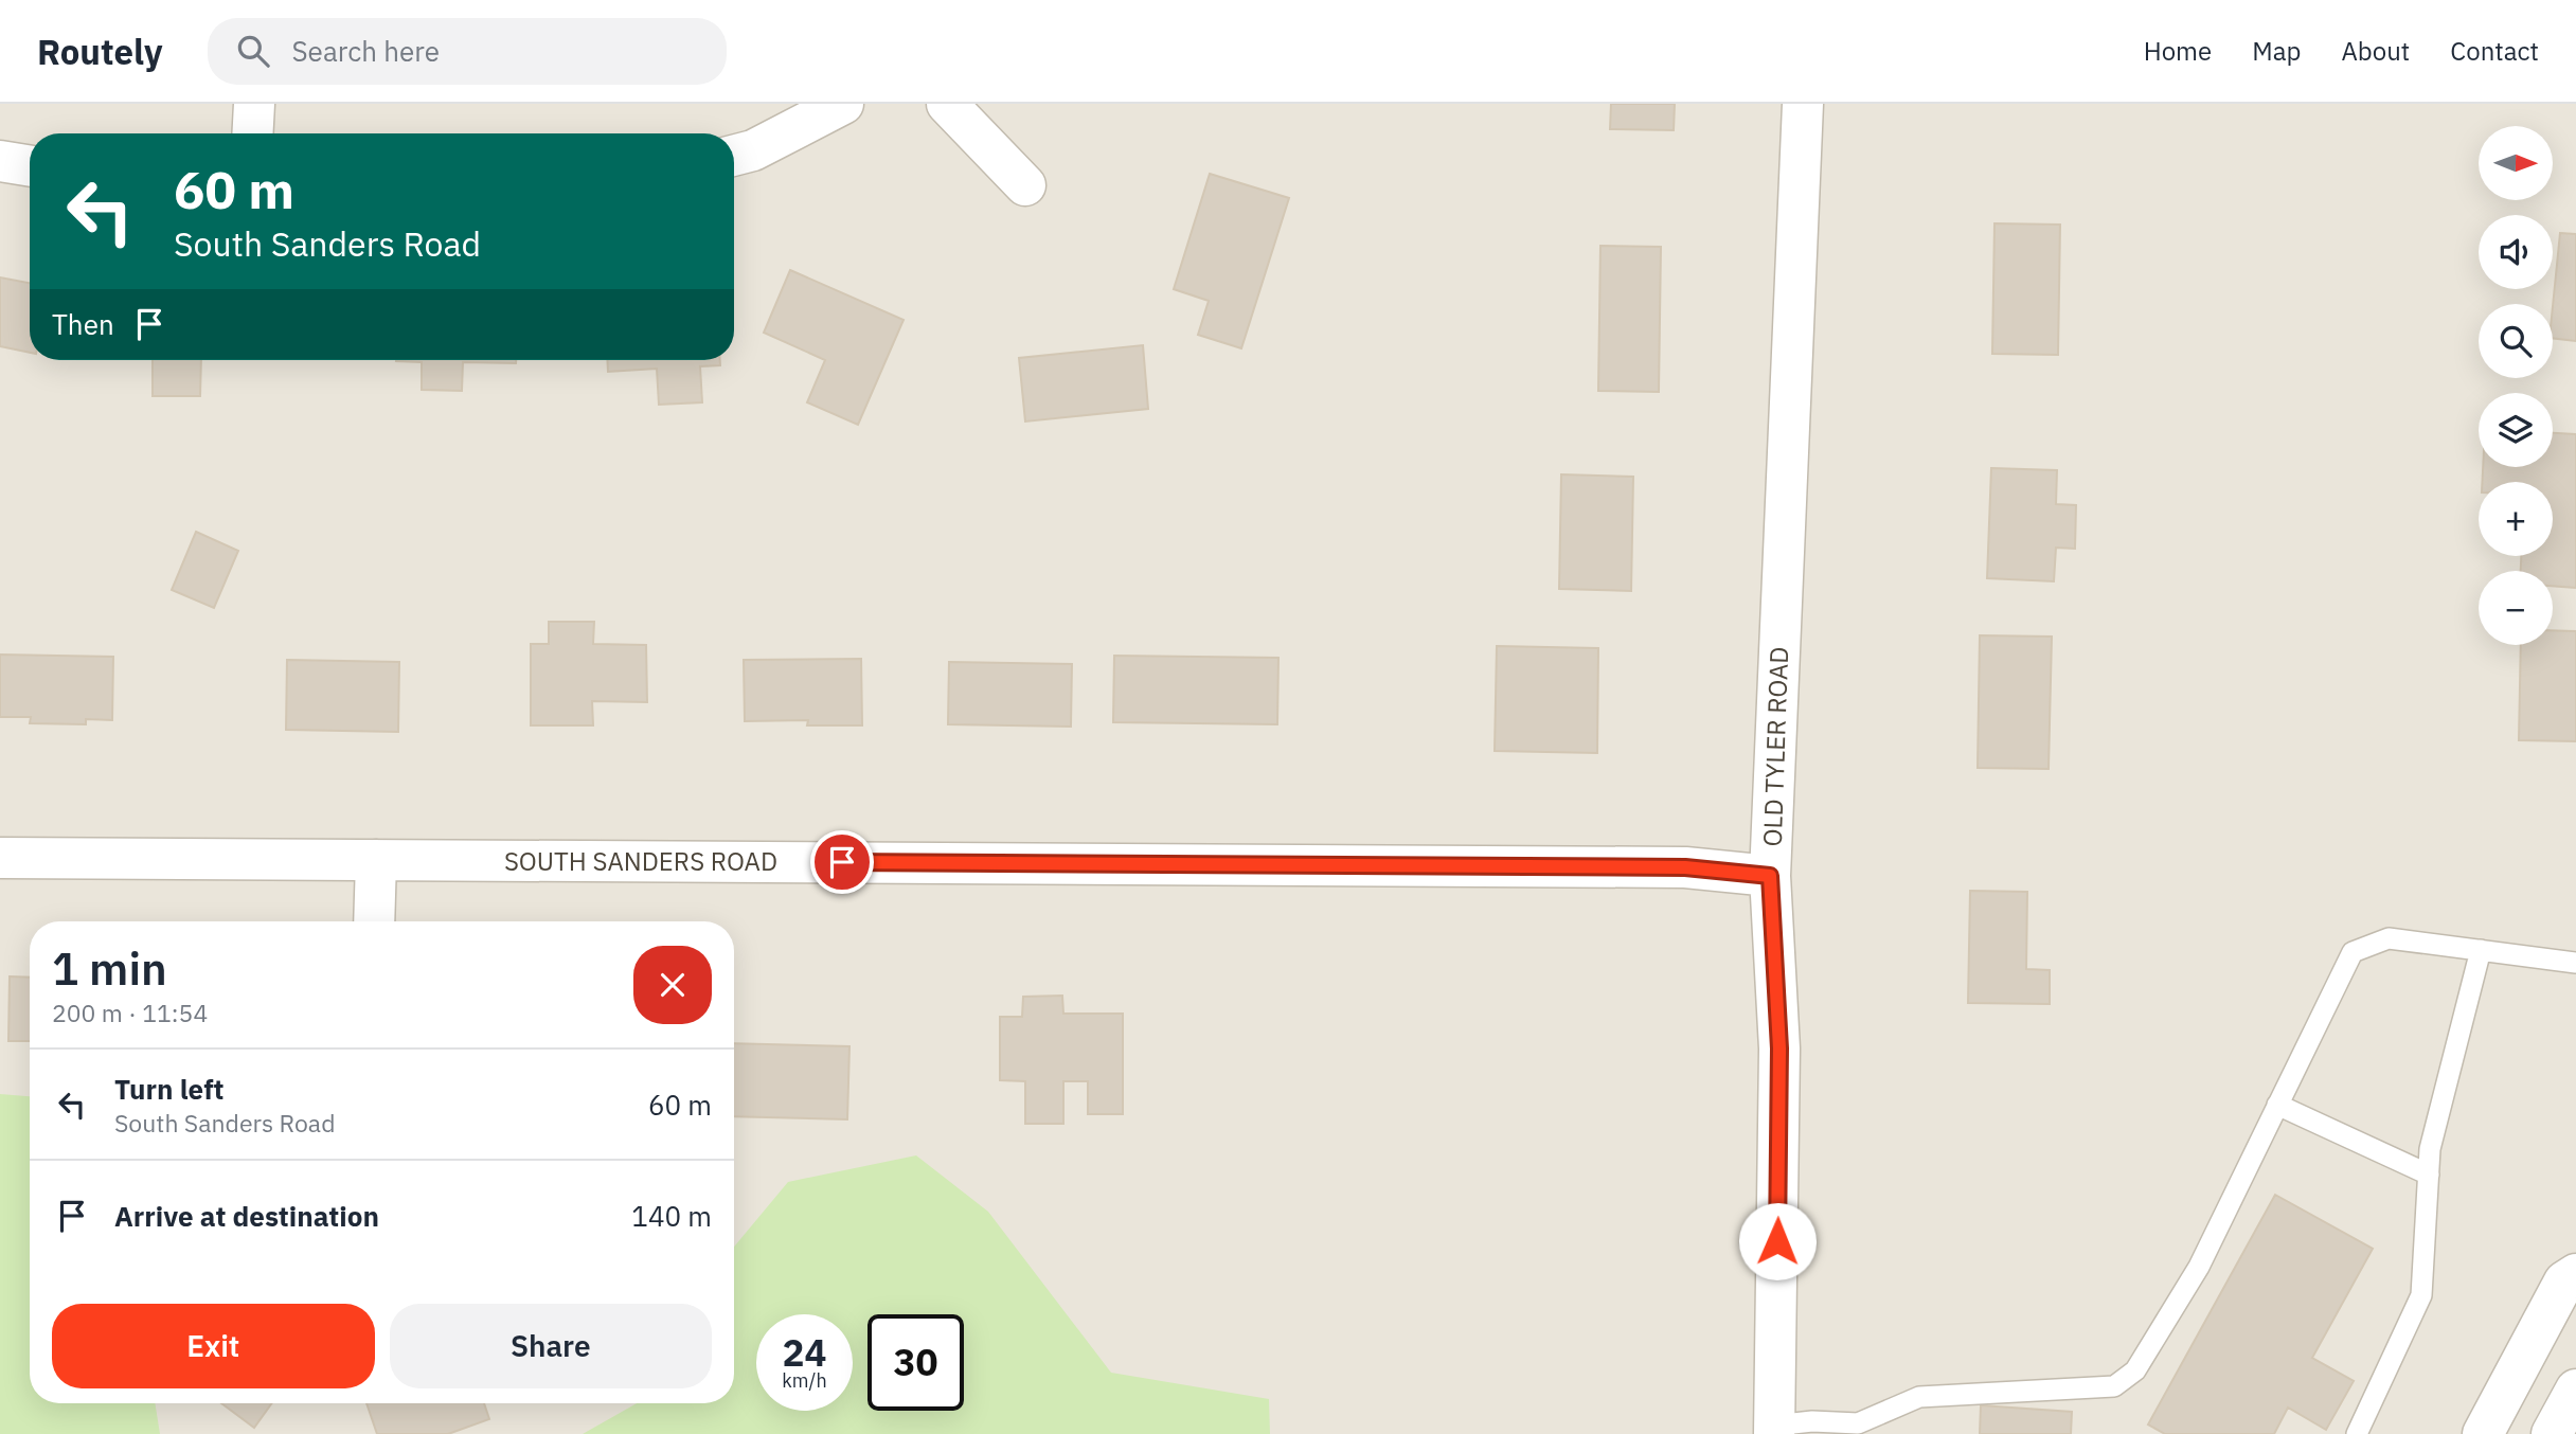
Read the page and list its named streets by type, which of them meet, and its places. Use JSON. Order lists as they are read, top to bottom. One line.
{"streets":{"street":["OLD TYLER ROAD","SOUTH SANDERS ROAD"]},"crossings":[["OLD TYLER ROAD","SOUTH SANDERS ROAD"]],"north":"right","page":{"header":"Routely","search":"Search here","nav":["Home","Map","About","Contact"],"map_buttons":["+","−"],"turn":["60 m","South Sanders Road"],"then":"Then","heading":["1 min","200 m · 11:54"],"list":[{"name":"Turn left","note":"South Sanders Road","value":"60 m"},{"name":"Arrive at destination","value":"140 m"}],"buttons":["Exit","Share"],"speed":"24 km/h","limit":"30"}}
